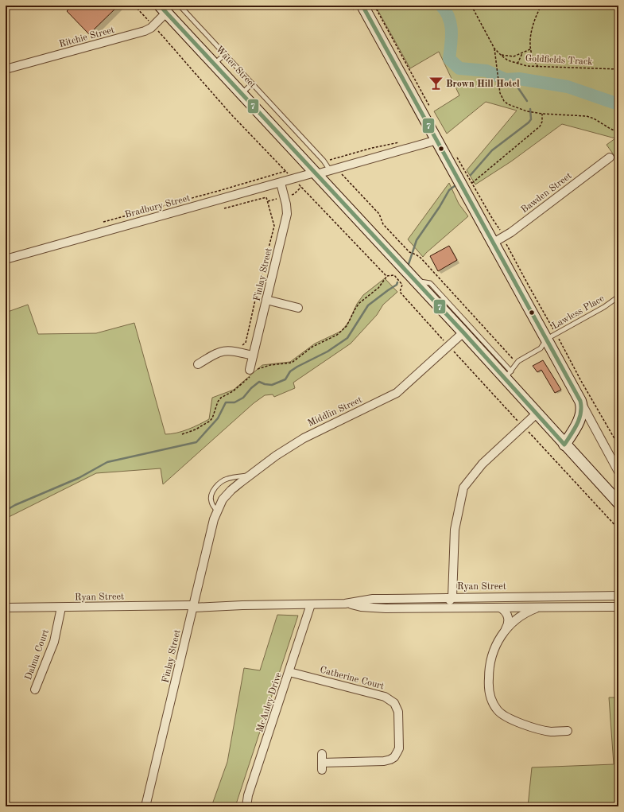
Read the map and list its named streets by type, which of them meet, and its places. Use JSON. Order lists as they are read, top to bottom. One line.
{"streets":{"main road":["Water Street"],"street":["Ritchie Street","Bawden Street","Bradbury Street","Finlay Street","Middlin Street","Ryan Street","Dalma Court","Catherine Court","McAuley Drive"],"lane":["Lawless Place"],"path":["Goldfields Track"]},"crossings":[["Ritchie Street","Water Street"],["Water Street","Bradbury Street"],["Water Street","Lawless Place"],["Water Street","Middlin Street"],["Bradbury Street","Finlay Street"],["Finlay Street","Middlin Street"],["Finlay Street","Ryan Street"],["Ryan Street","Dalma Court"],["Ryan Street","McAuley Drive"],["Catherine Court","McAuley Drive"]],"places":{"bar":["Brown Hill Hotel"]},"lines":["transit line 7"]}
